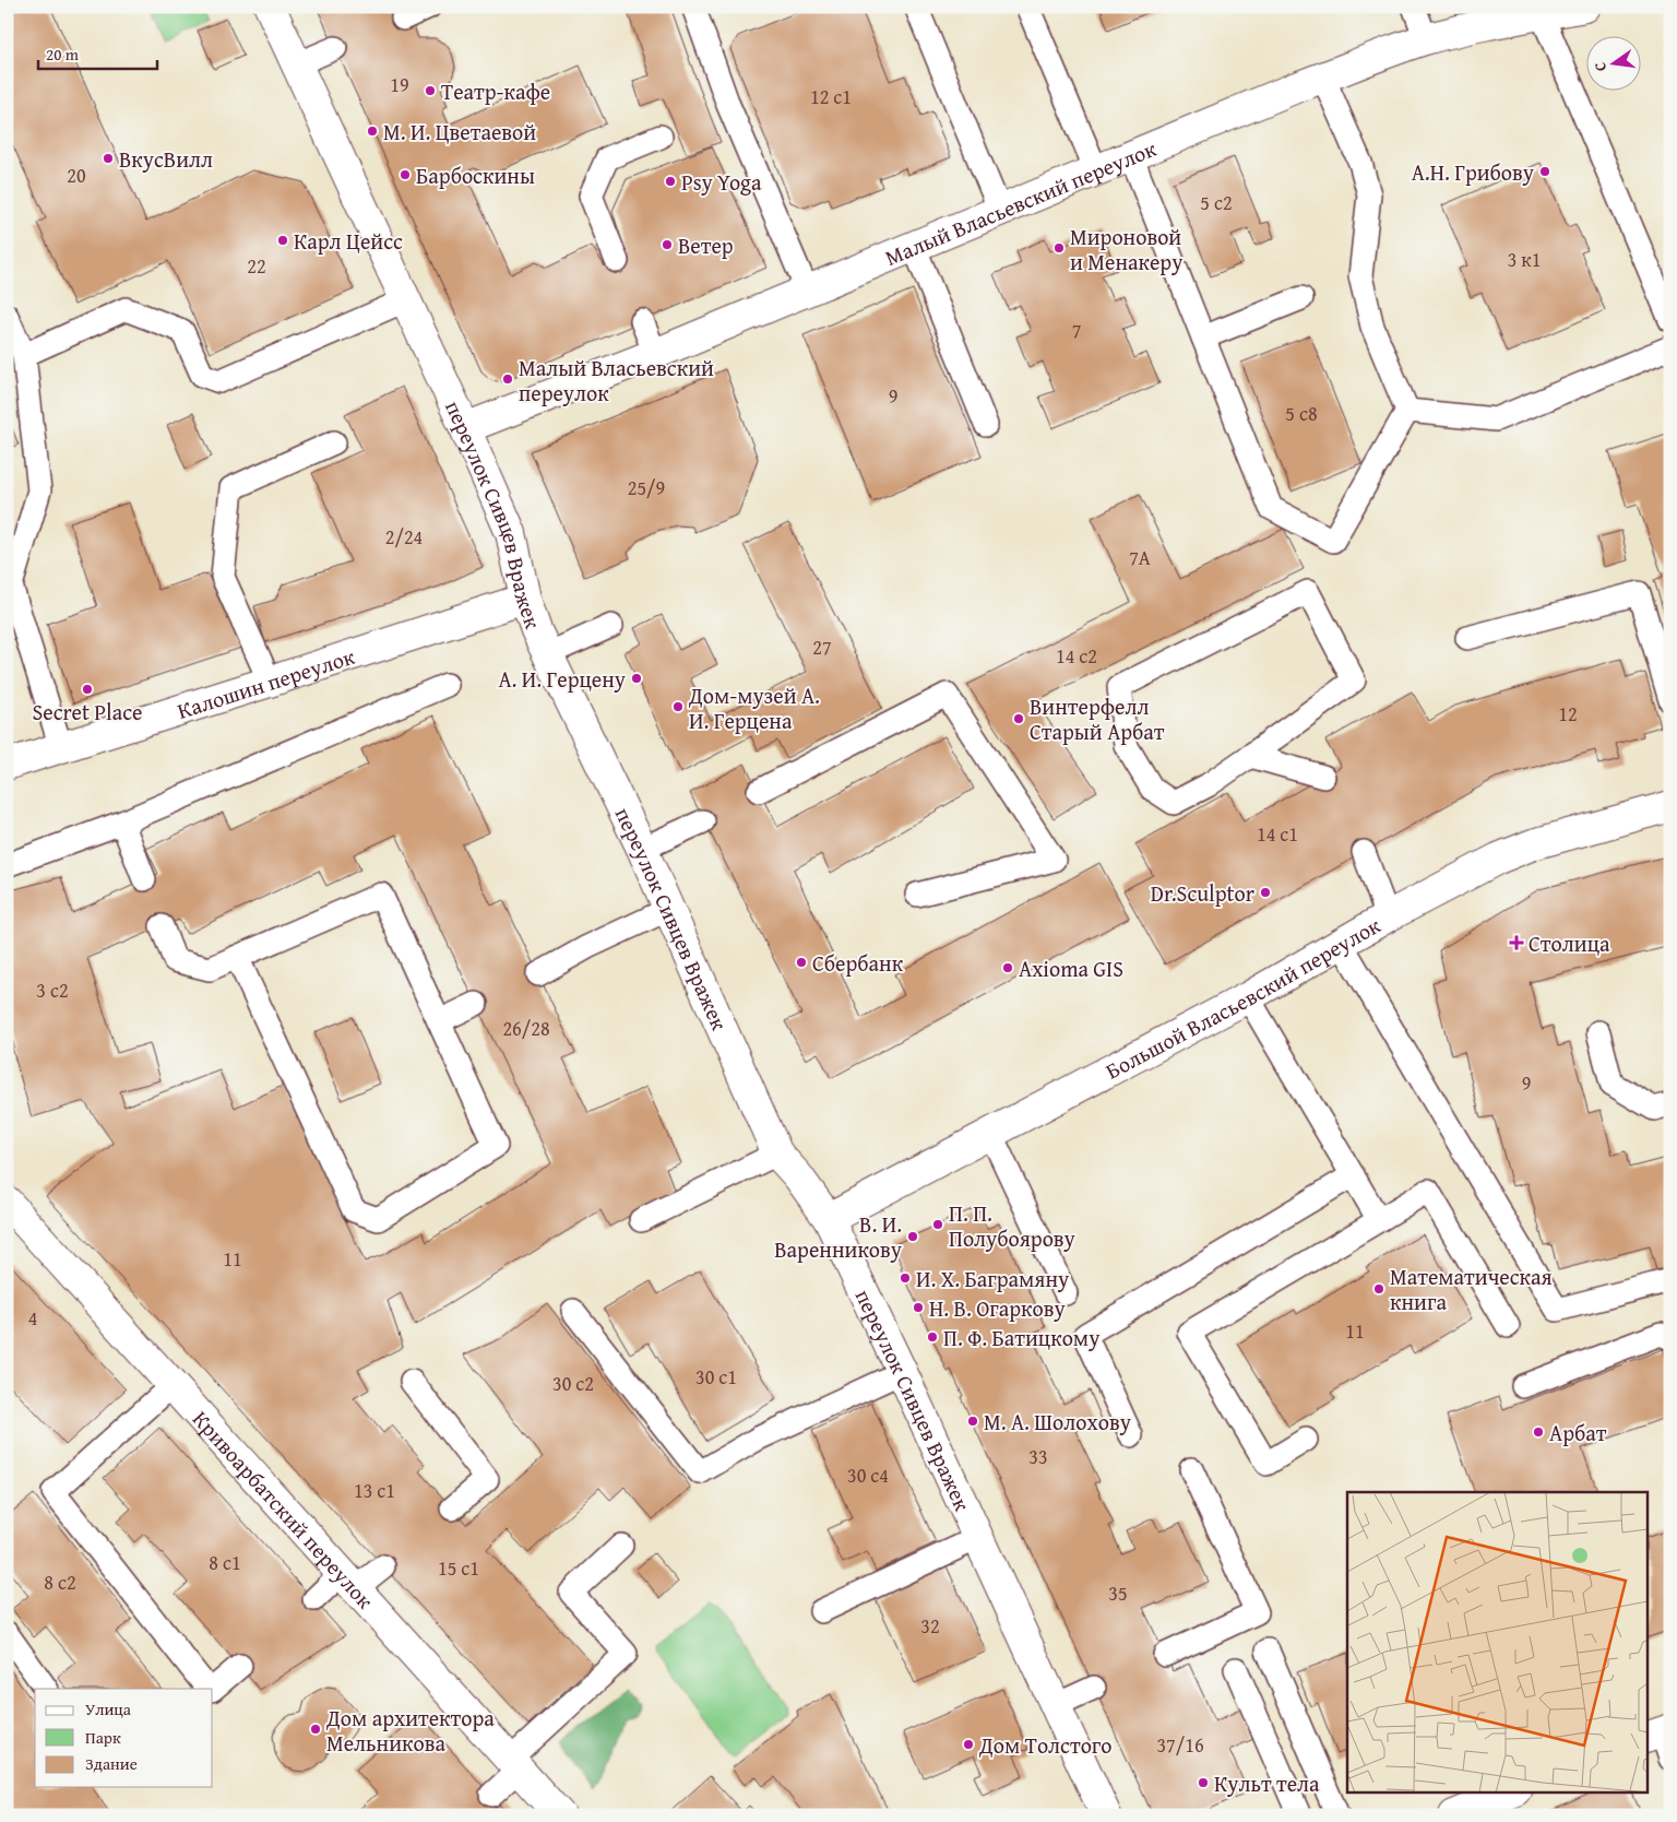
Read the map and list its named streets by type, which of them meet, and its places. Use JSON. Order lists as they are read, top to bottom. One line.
{"streets":{"street":["Малый Власьевский переулок","переулок Сивцев Вражек","Калошин переулок","Большой Власьевский переулок","Кривоарбатский переулок"]},"crossings":[["Малый Власьевский переулок","переулок Сивцев Вражек"],["переулок Сивцев Вражек","Калошин переулок"],["переулок Сивцев Вражек","Большой Власьевский переулок"]],"places":{"other":["Театр-кафе","М. И. Цветаевой","ВкусВилл","А.Н. Грибову","Барбоскины","Psy Yoga","Карл Цейсс","Ветер","Мироновой и Менакеру","Малый Власьевский переулок","А. И. Герцену","Secret Place","Дом-музей А. И. Герцена","Винтерфелл Старый Арбат","Dr.Sculptor","Сбербанк","Axioma GIS","П. П. Полубоярову","В. И. Варенникову","И. Х. Баграмяну","Математическая книга","Н. В. Огаркову","П. Ф. Батицкому","М. А. Шолохову","Арбат","Дом архитектора Мельникова","Дом Толстого","Культ тела"],"health":["Столица"]},"house_numbers":["19","12 с1","20","5 с2","3 к1","22","7","9","5 с8","25/9","2/24","7А","27","14 с2","12","14 с1","3 с2","26/28","9","11","4","11","30 с1","30 с2","33","30 с4","13 с1","8 с1","15 с1","8 с2","35","32","37/16"],"legend":["Улица","Парк","Здание"],"scale_bar":"20 m","north":"left"}
